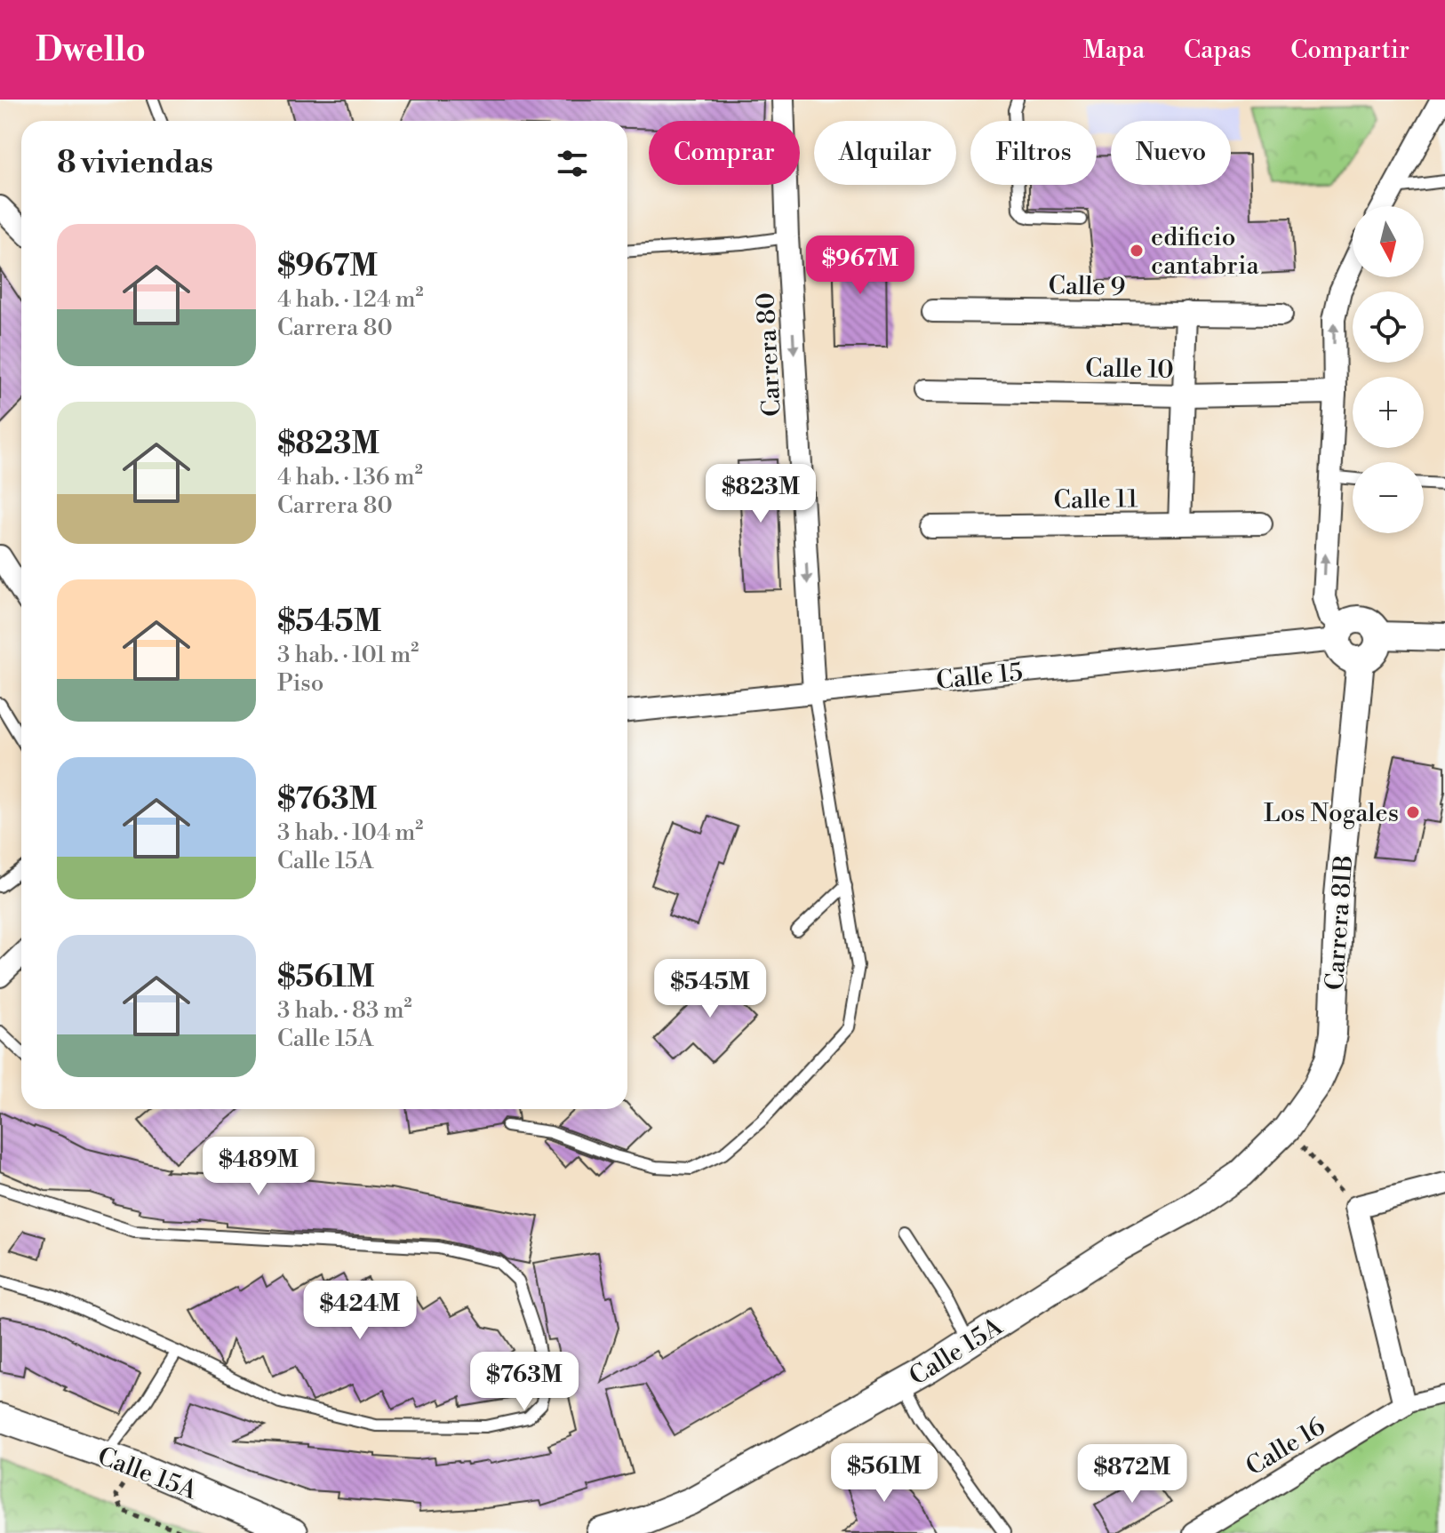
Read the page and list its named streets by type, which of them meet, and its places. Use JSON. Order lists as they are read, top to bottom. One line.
{"streets":{"street":["Calle 9","Carrera 80","Calle 10","Calle 11","Calle 15","Carrera 81B","Calle 15A","Calle 16"]},"crossings":[["Carrera 80","Calle 15"],["Calle 15","Carrera 81B"],["Carrera 81B","Calle 15A"]],"one_way":["Carrera 80"],"places":["edificio cantabria","Los Nogales"],"north":"bottom","page":{"header":"Dwello","nav":["Mapa","Capas","Compartir"],"chip":["Comprar","Alquilar","Filtros","Nuevo"],"heading":"8 viviendas","map_buttons":["+","−"],"list":[{"name":"$967M","note":"4 hab. · 124 m² · Carrera 80"},{"name":"$823M","note":"4 hab. · 136 m² · Carrera 80"},{"name":"$545M","note":"3 hab. · 101 m² · Piso"},{"name":"$763M","note":"3 hab. · 104 m² · Calle 15A"},{"name":"$561M","note":"3 hab. · 83 m² · Calle 15A"}],"price":["$967M","$823M","$545M","$489M","$424M","$763M","$561M","$872M"]}}
